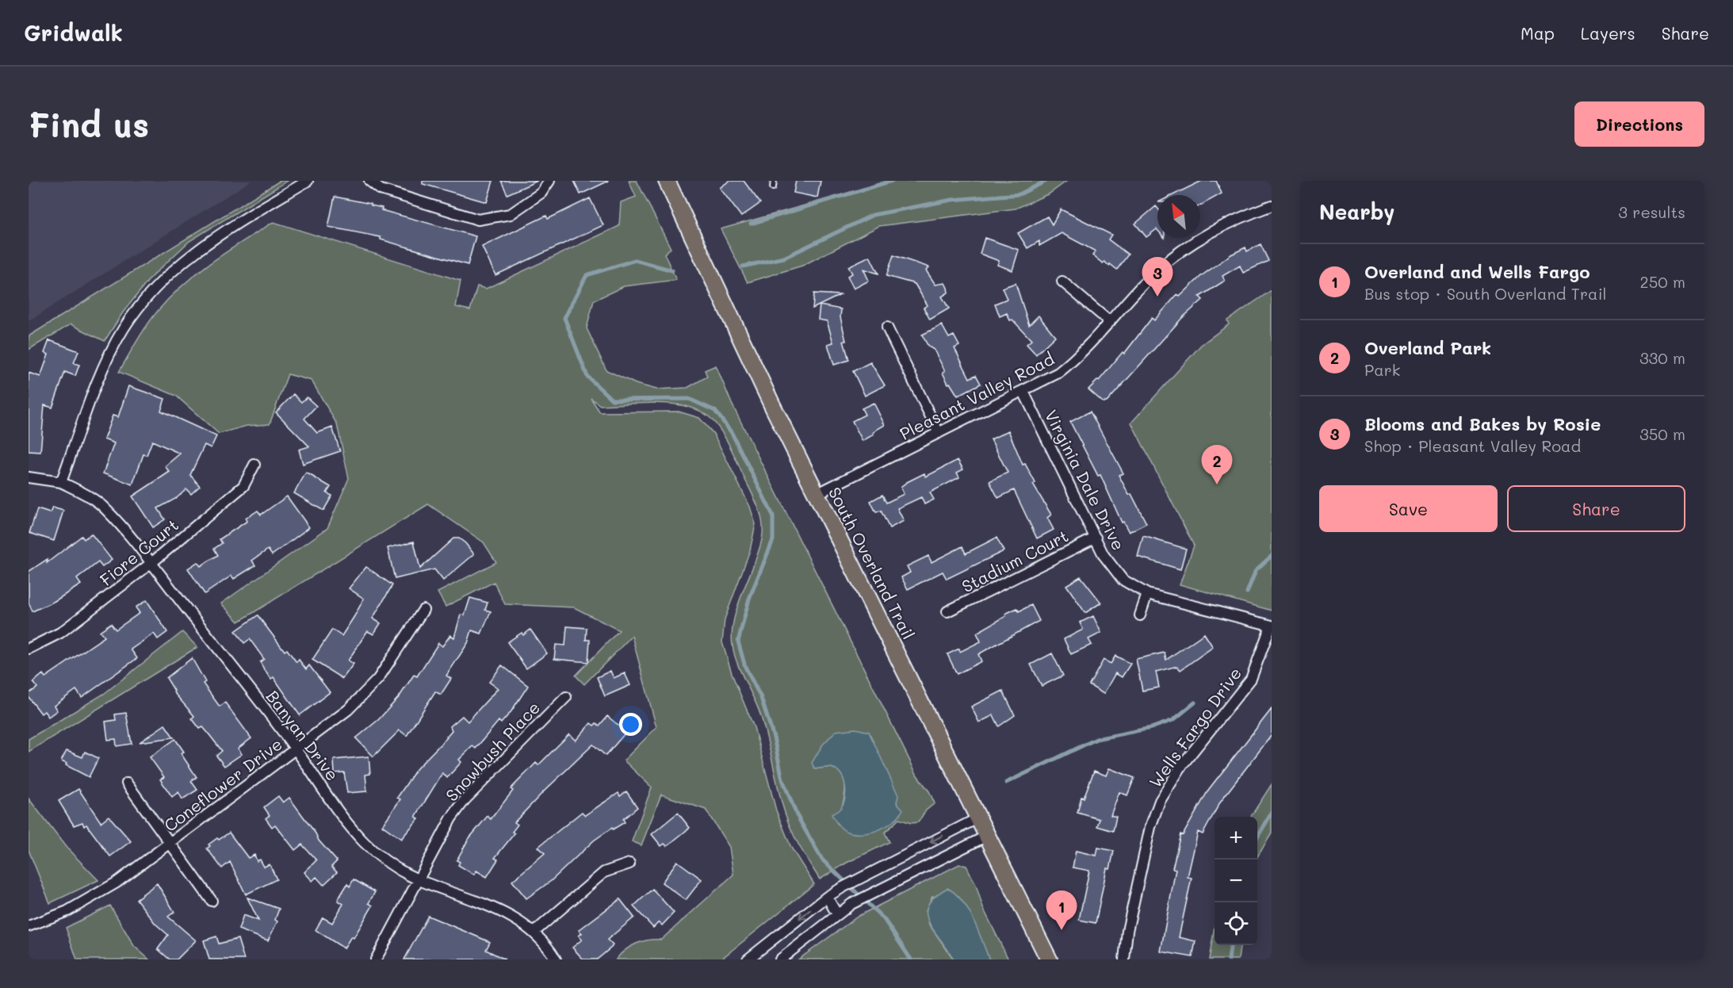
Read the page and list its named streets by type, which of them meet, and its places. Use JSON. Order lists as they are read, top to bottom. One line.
{"streets":{"main road":["South Overland Trail"],"street":["Pleasant Valley Road","Virginia Dale Drive","Fiore Court","Stadium Court","Wells Fargo Drive","Banyan Drive","Snowbush Place","Coneflower Drive"]},"crossings":[["Pleasant Valley Road","Virginia Dale Drive"],["Pleasant Valley Road","South Overland Trail"],["Virginia Dale Drive","Stadium Court"],["Virginia Dale Drive","Wells Fargo Drive"],["Fiore Court","Banyan Drive"],["Banyan Drive","Snowbush Place"],["Banyan Drive","Coneflower Drive"]],"north":"top left","page":{"header":"Gridwalk","nav":["Map","Layers","Share"],"buttons":["Directions",["Save","Share"]],"title":"Find us","heading":["Nearby","3 results"],"list":[{"mark":"1","name":"Overland and Wells Fargo","note":"Bus stop · South Overland Trail","value":"250 m"},{"mark":"2","name":"Overland Park","note":"Park","value":"330 m"},{"mark":"3","name":"Blooms and Bakes by Rosie","note":"Shop · Pleasant Valley Road","value":"350 m"}],"pins":["3","2","1"],"map_buttons":["+","−"]}}
